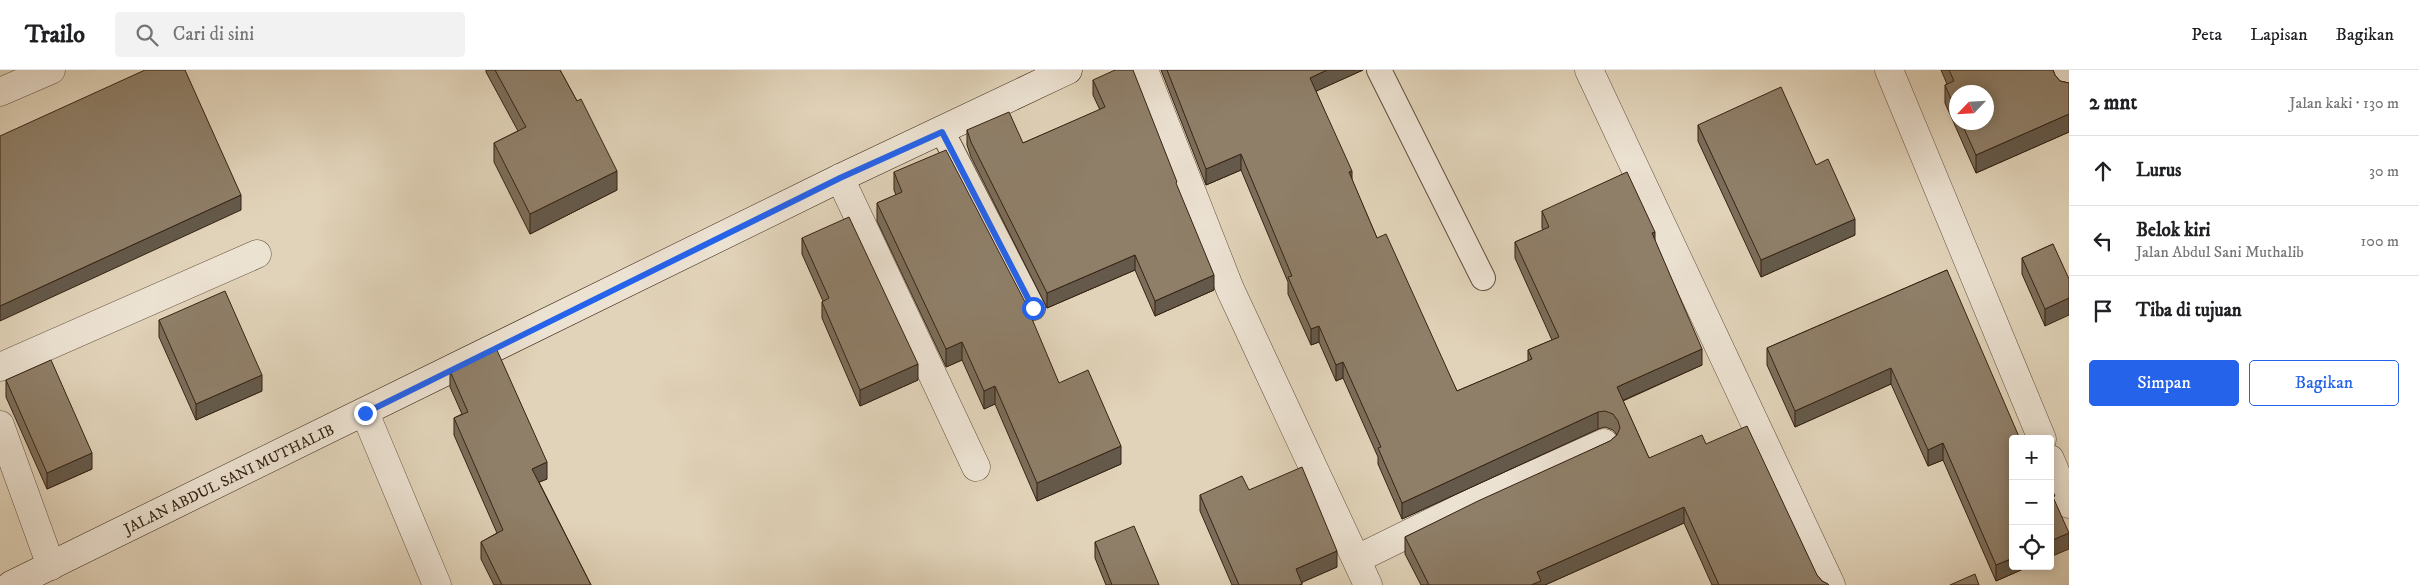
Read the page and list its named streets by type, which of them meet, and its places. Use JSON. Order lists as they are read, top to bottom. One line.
{"streets":{"street":["JALAN ABDUL SANI MUTHALIB"]},"north":"bottom left","page":{"header":"Trailo","search":"Cari di sini","nav":["Peta","Lapisan","Bagikan"],"heading":["2 mnt","Jalan kaki · 130 m"],"list":[["Lurus","30 m"],["Belok kiri","Jalan Abdul Sani Muthalib","100 m"],"Tiba di tujuan"],"buttons":["Simpan","Bagikan"],"map_buttons":["+","−"]}}
